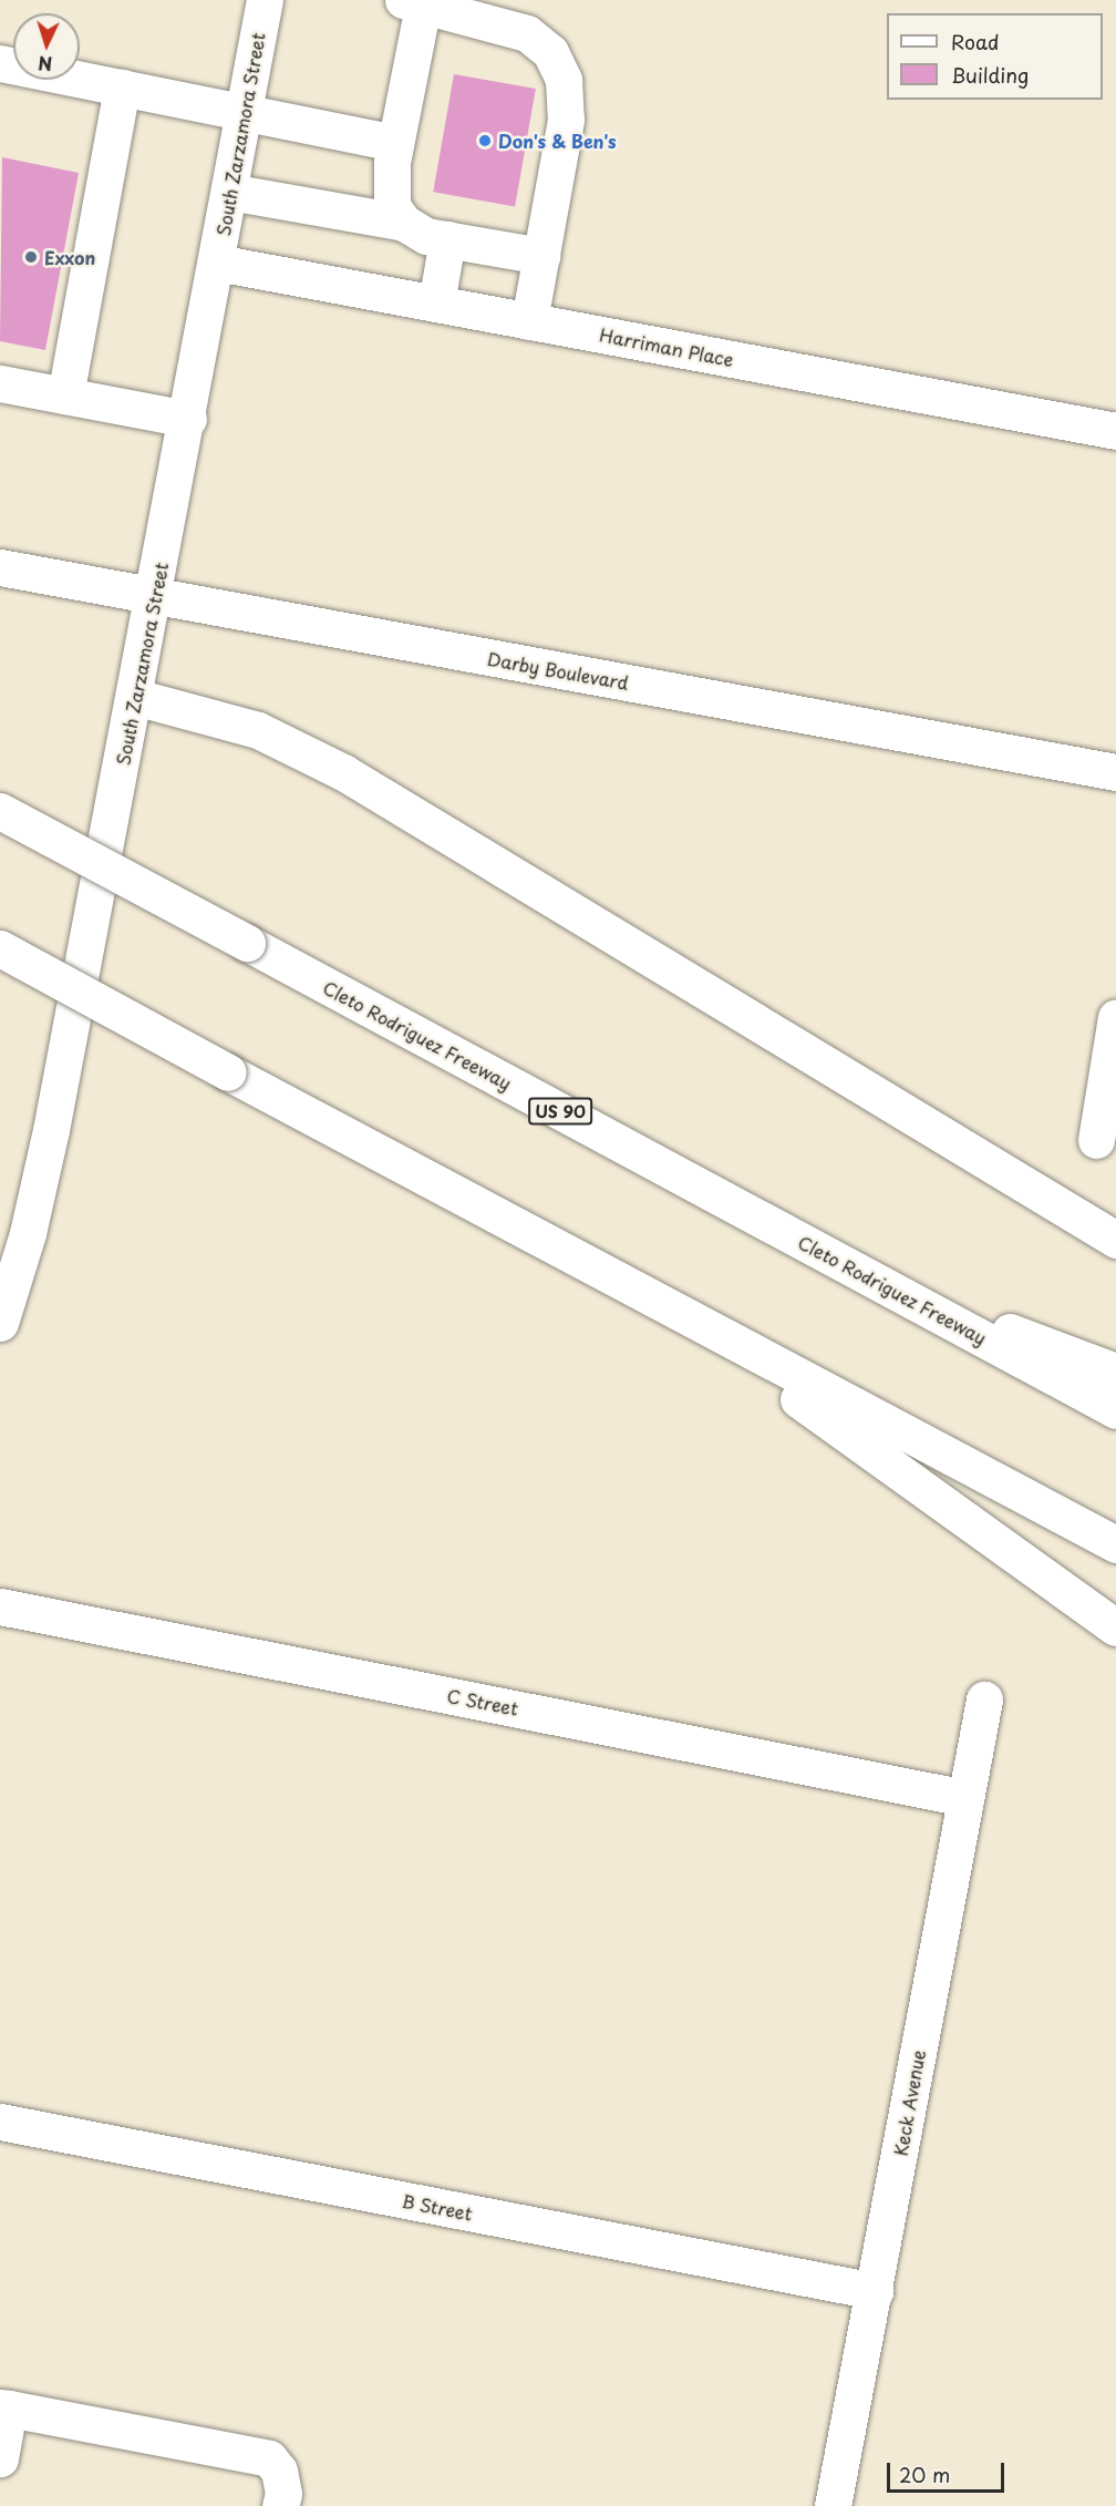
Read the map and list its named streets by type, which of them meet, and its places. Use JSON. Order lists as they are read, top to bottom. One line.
{"streets":{"main road":["South Zarzamora Street","Harriman Place","Darby Boulevard","Cleto Rodriguez Freeway","US 90","C Street","Keck Avenue","B Street"]},"crossings":[["South Zarzamora Street","Harriman Place"],["South Zarzamora Street","Darby Boulevard"],["C Street","Keck Avenue"],["Keck Avenue","B Street"]],"places":["Don's & Ben's","Exxon"],"legend":["Road","Building"],"scale_bar":"20 m","north":"bottom"}
